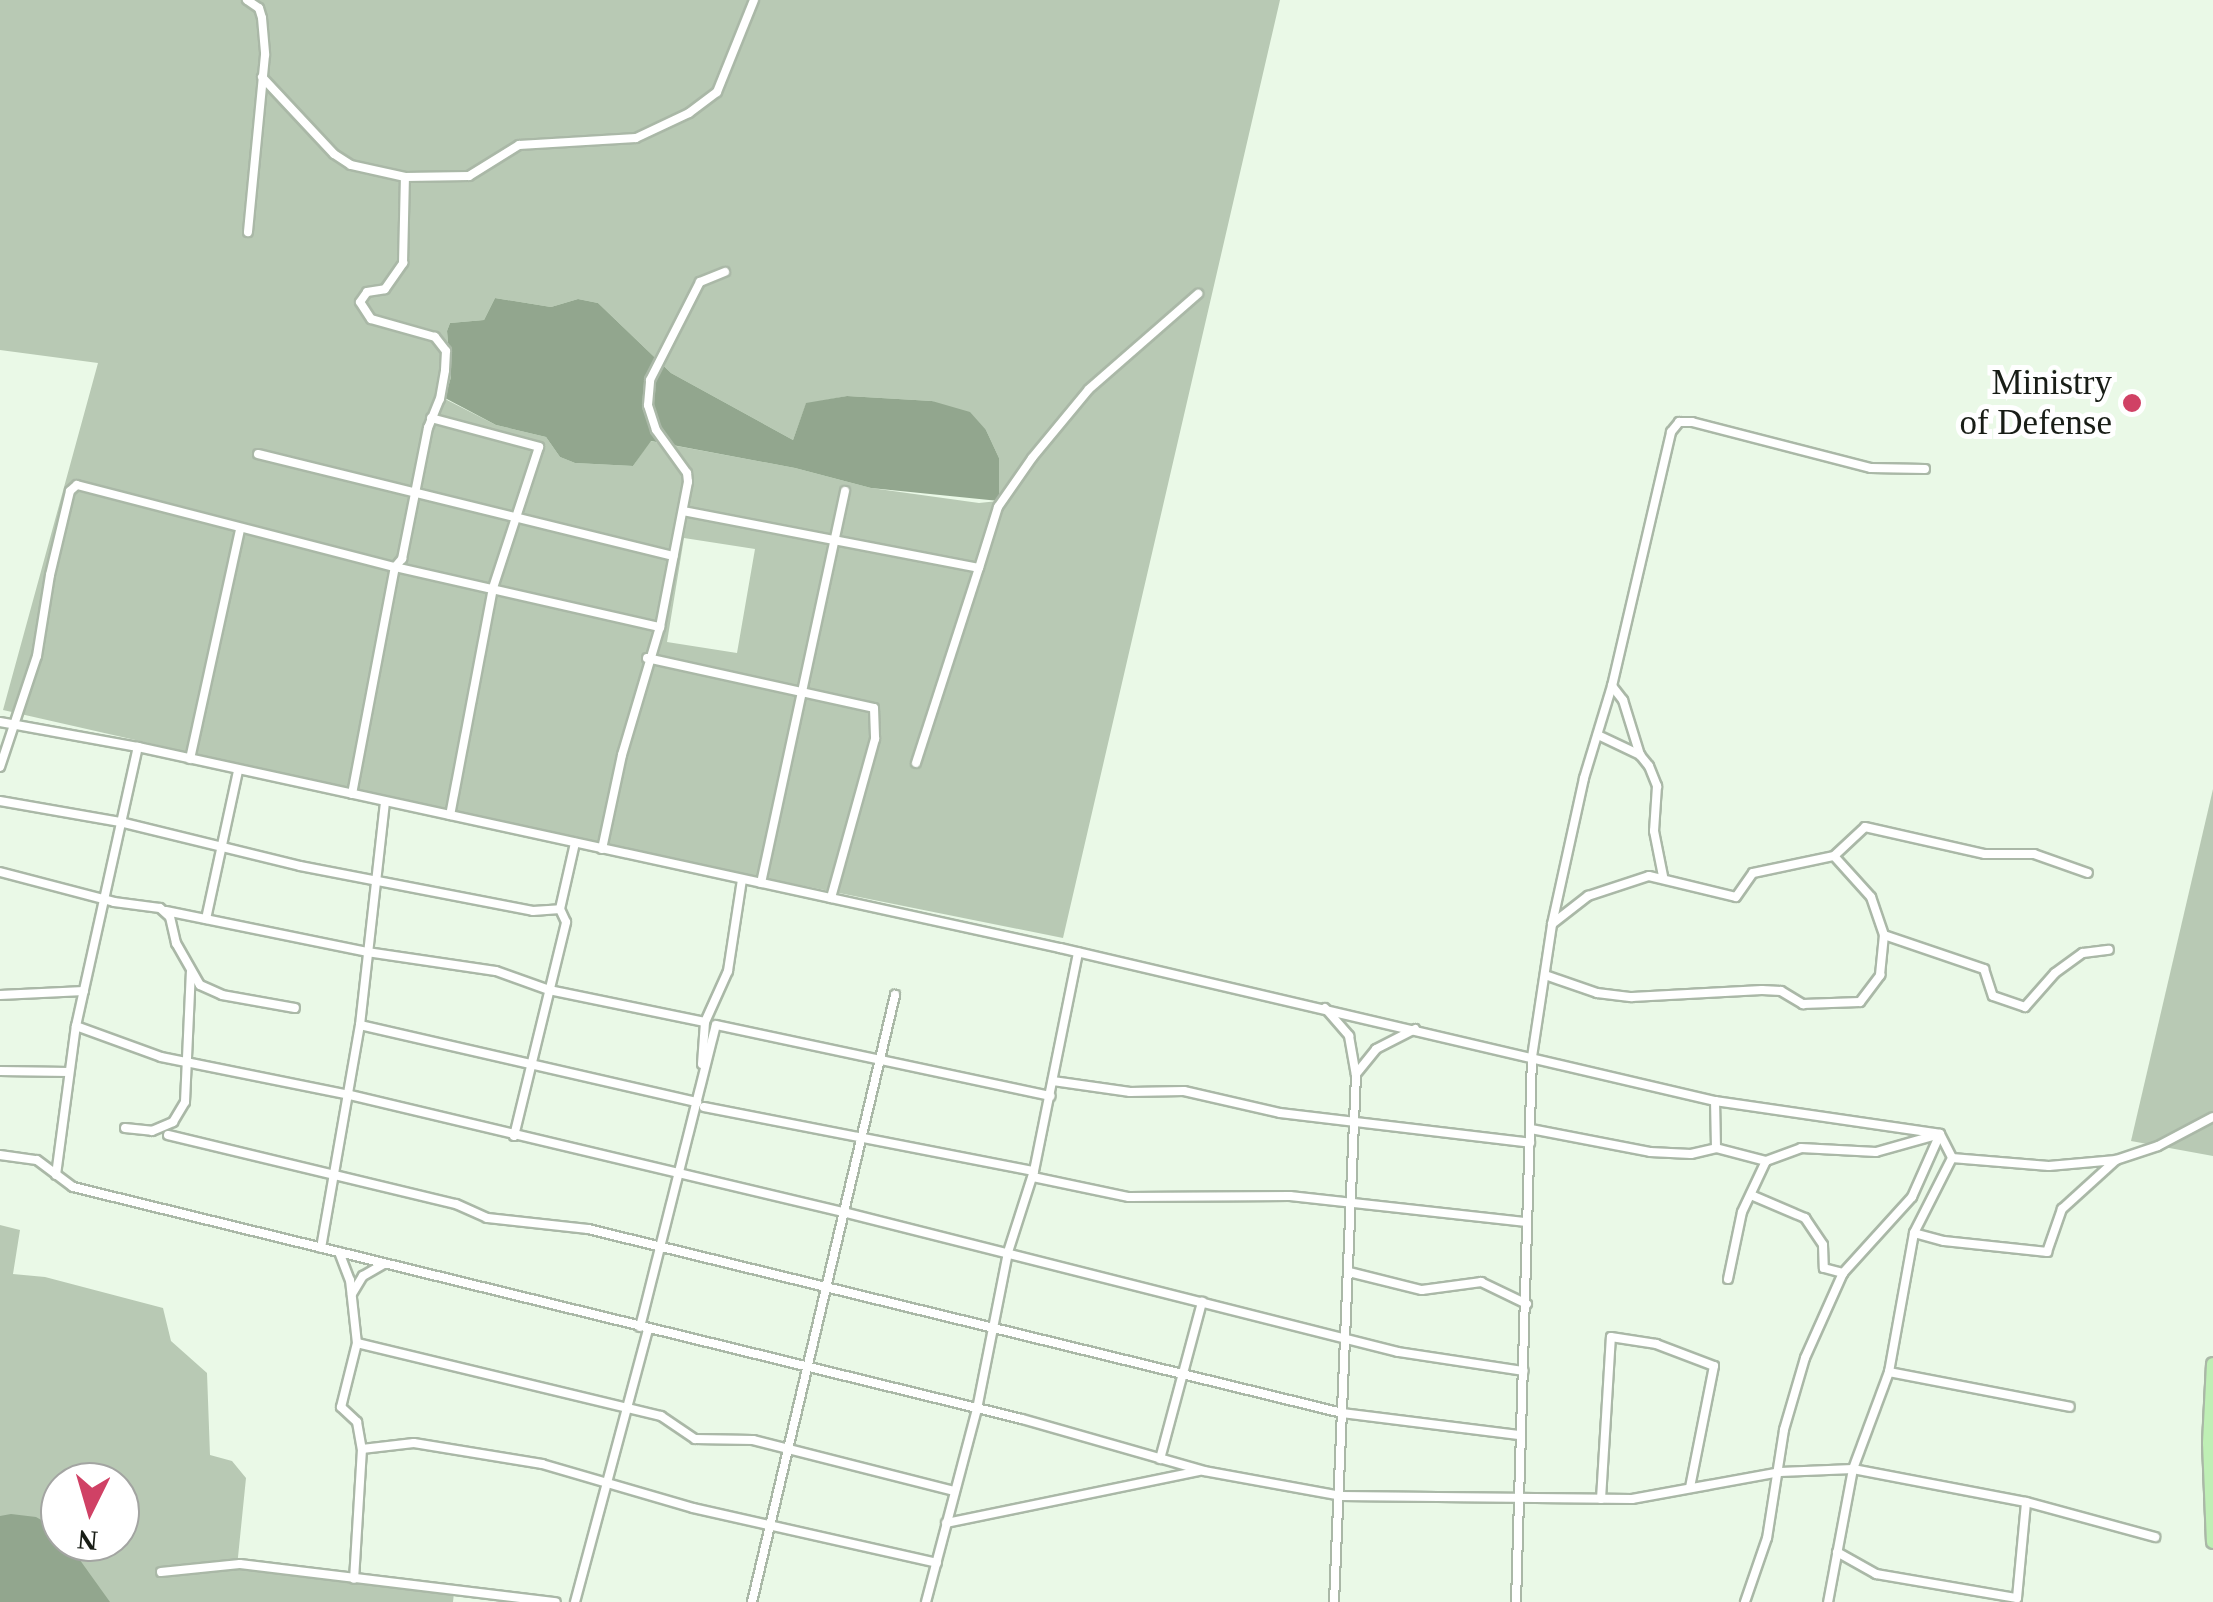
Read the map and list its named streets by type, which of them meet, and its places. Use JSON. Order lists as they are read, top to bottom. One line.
{"places":["Ministry of Defense"],"north":"bottom"}
